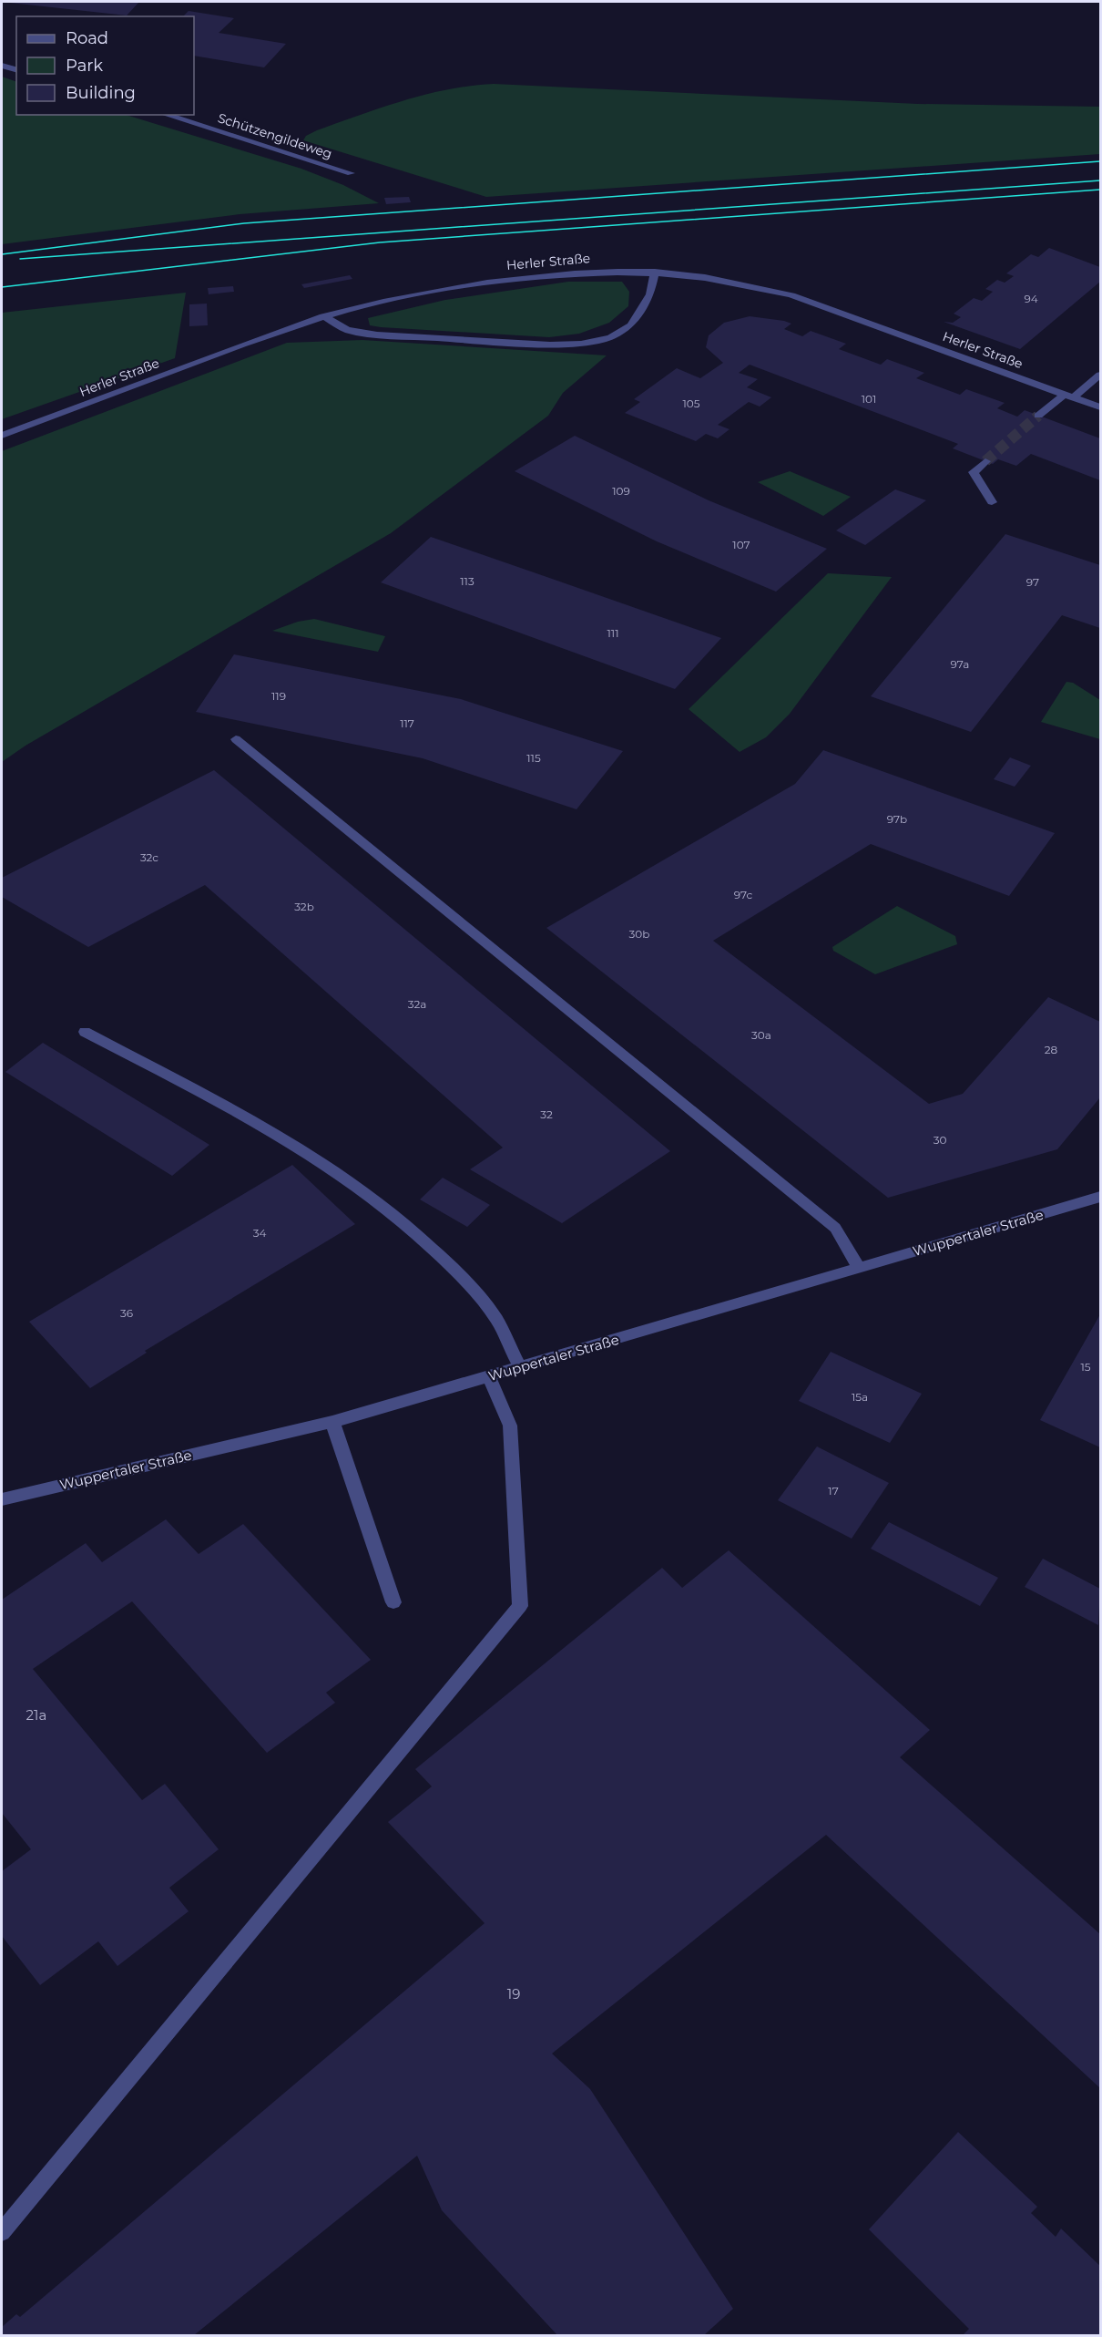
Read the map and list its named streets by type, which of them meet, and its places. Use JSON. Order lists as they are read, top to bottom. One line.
{"streets":{"street":["Schützengildeweg","Herler Straße","Wuppertaler Straße"]},"house_numbers":["94","101","105","109","107","113","97","111","97a","119","117","115","97b","32c","97c","32b","30b","32a","30a","28","32","30","34","36","15","15a","17","21a","19"],"legend":["Road","Park","Building"]}
